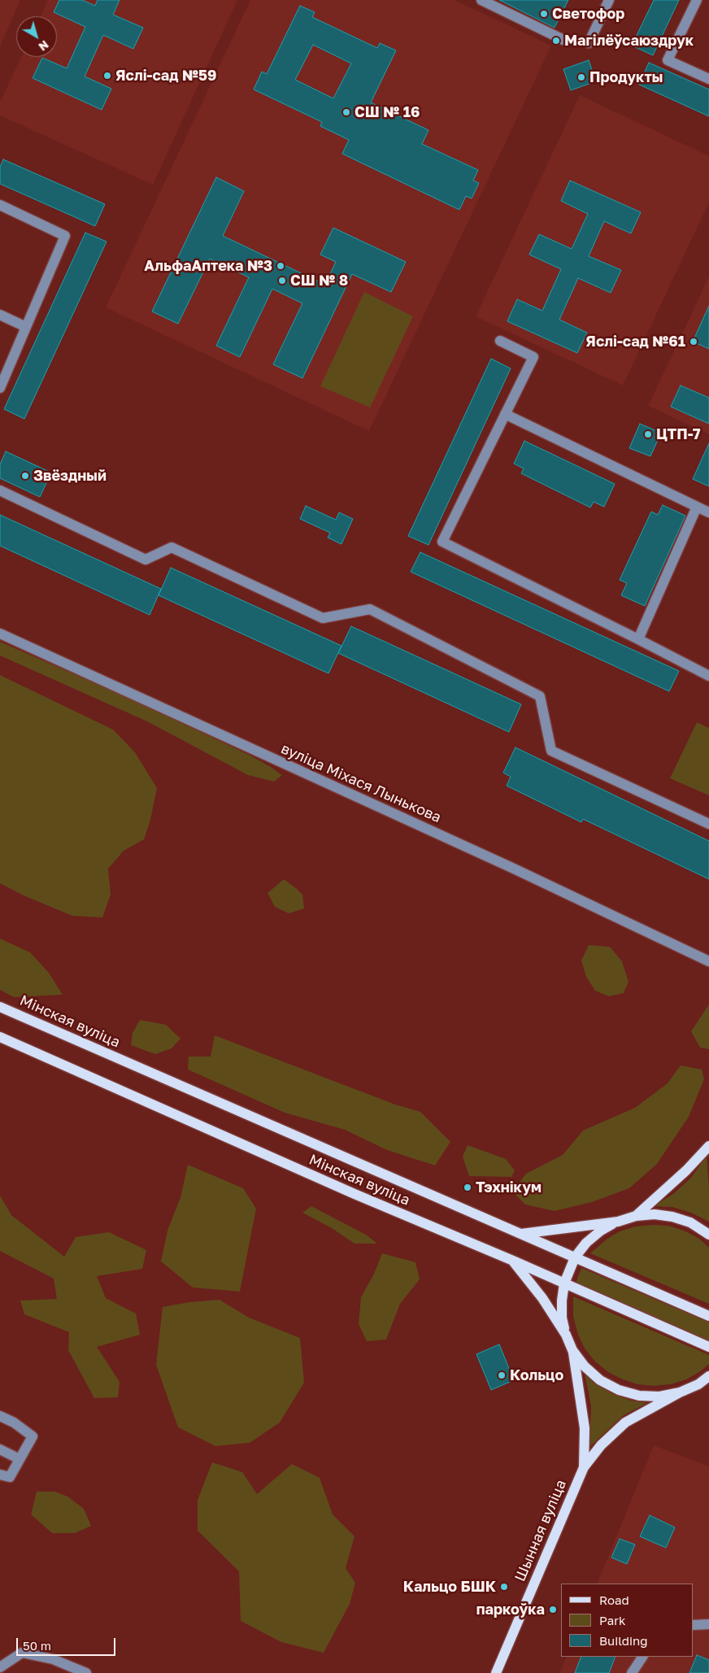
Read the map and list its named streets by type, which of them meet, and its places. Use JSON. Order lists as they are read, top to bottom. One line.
{"streets":{"main road":["Мінская вуліца","Шынная вуліца"],"street":["вуліца Міхася Лынькова"]},"places":["Светофор","Магілёўсаюздрук","Яслі-сад №59","Продукты","СШ № 16","АльфаАптека №3","СШ № 8","Яслі-сад №61","ЦТП-7","Звёздный","Тэхнікум","Кольцо","Кальцо БШК","паркоўка"],"legend":["Road","Park","Building"],"scale_bar":"50 m","north":"bottom right"}
